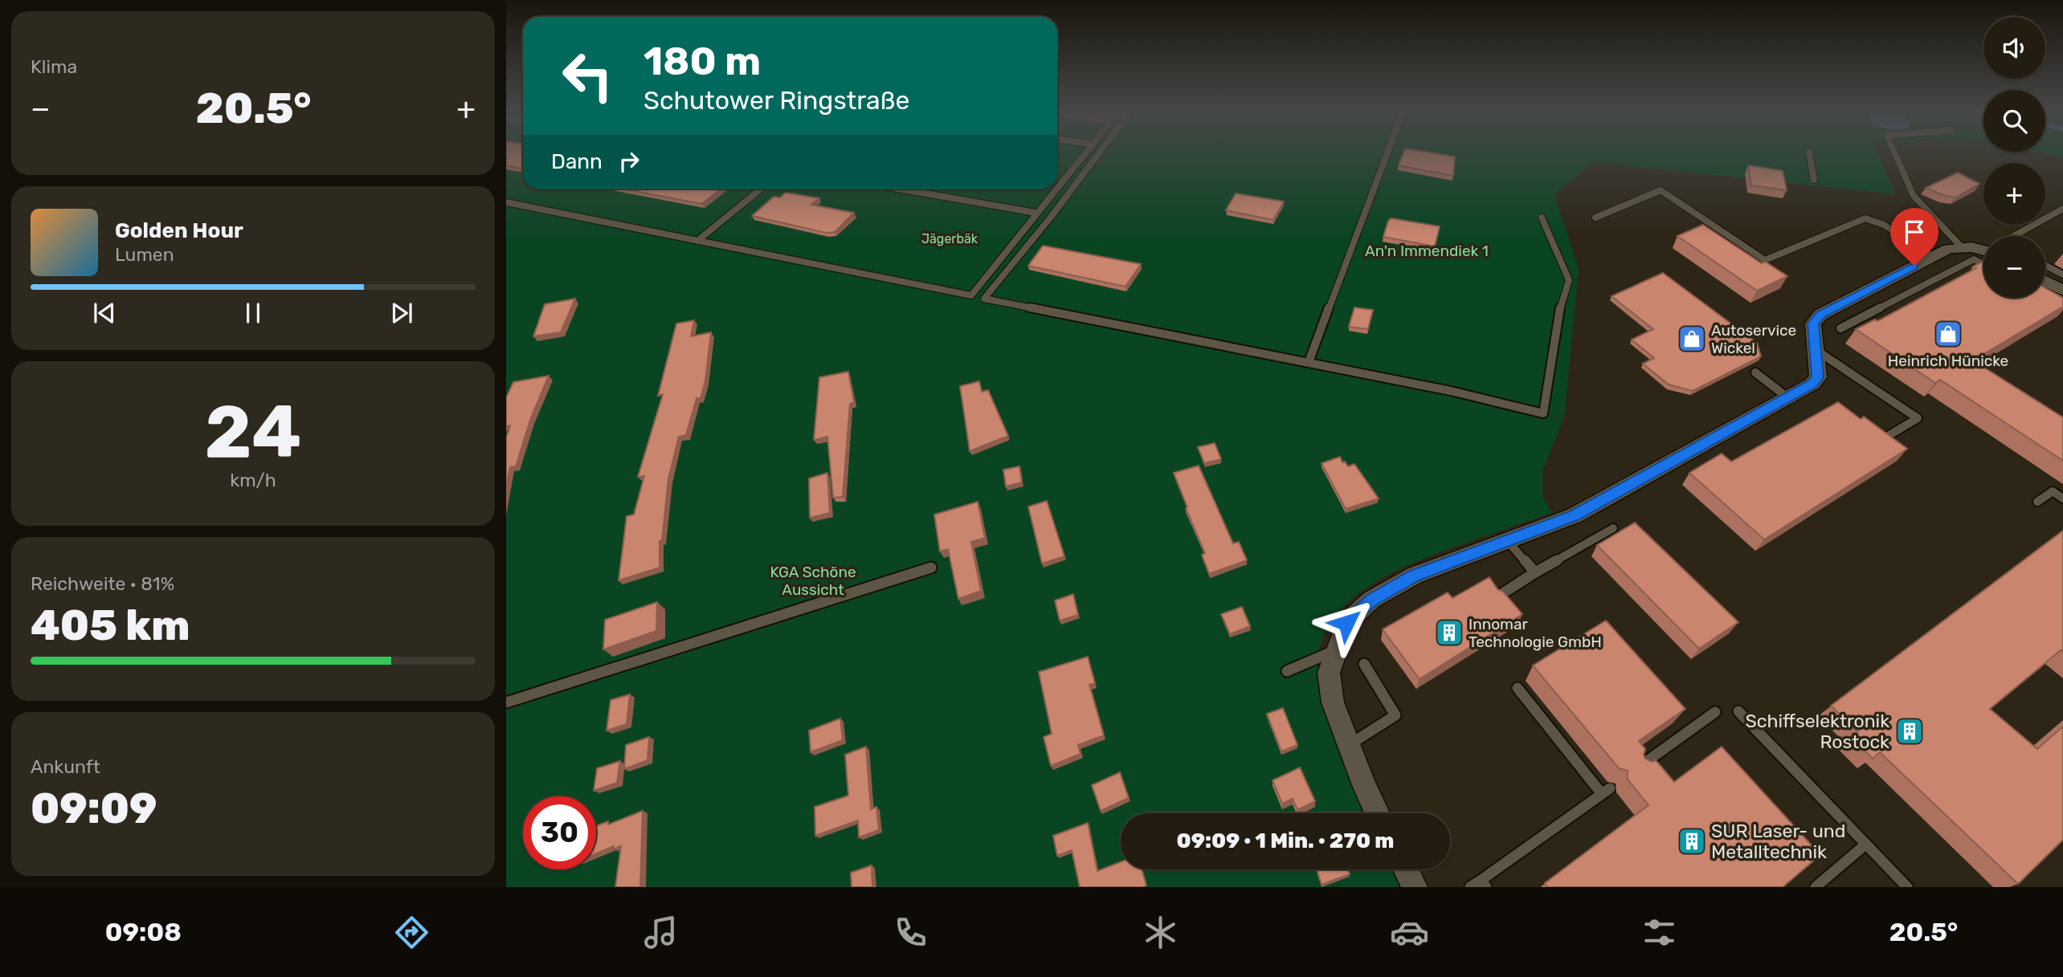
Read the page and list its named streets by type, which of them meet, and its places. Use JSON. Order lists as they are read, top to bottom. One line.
{"parks":["Jägerbäk","An'n Immendiek 1","KGA Schöne Aussicht"],"places":{"shop":["Heinrich Hünicke","Autoservice Wickel"],"building":["Innomar Technologie GmbH","Schiffselektronik Rostock","SUR Laser- und Metalltechnik"]},"page":{"tile":["Klima",["24","km/h"],["Reichweite · 81%","405 km"],["Ankunft","09:09"]],"map_buttons":["+","−"],"turn":["180 m","Schutower Ringstraße"],"heat":["−","20.5°","+"],"then":"Dann","song":["Golden Hour","Lumen"],"limit":"30","trip":"09:09 · 1 Min. · 270 m","tabs":["09:08","20.5°"]}}
